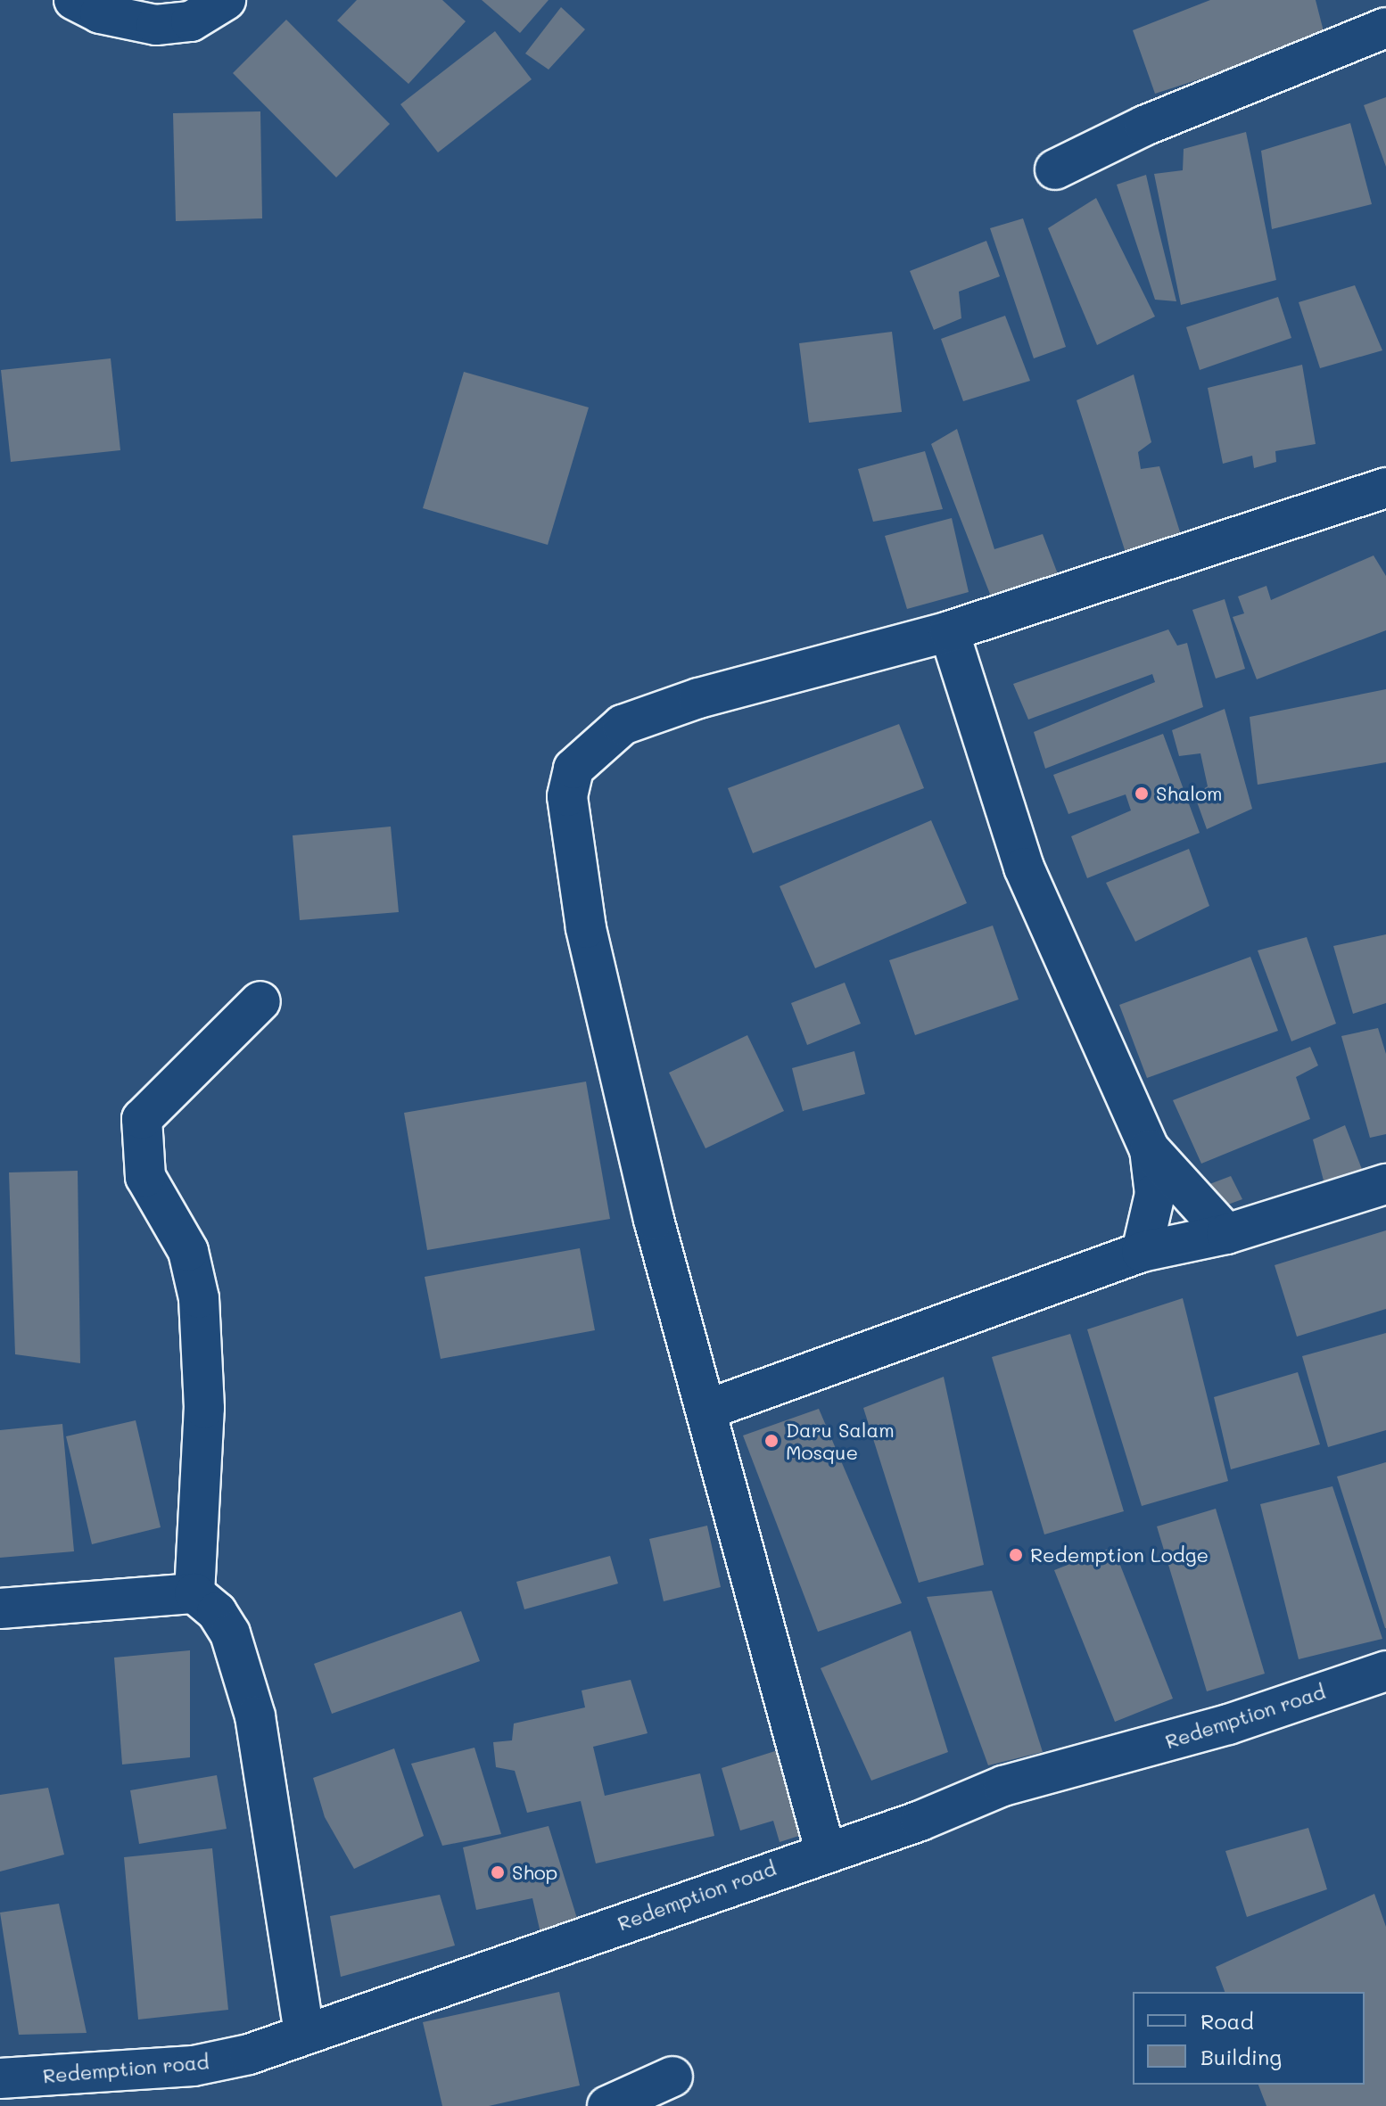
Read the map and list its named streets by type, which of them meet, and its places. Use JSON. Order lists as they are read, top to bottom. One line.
{"streets":{"street":["Redemption road"]},"places":["Shalom","Daru Salam Mosque","Redemption Lodge","Shop"],"legend":["Road","Building"]}
